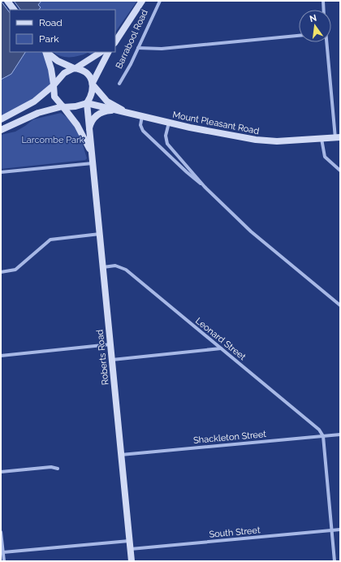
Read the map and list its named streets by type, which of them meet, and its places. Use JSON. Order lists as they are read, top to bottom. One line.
{"streets":{"street":["Barrabool Road","Mount Pleasant Road","Leonard Street","Roberts Road","Shackleton Street","South Street"]},"crossings":[["Barrabool Road","Mount Pleasant Road"],["Barrabool Road","Roberts Road"],["Mount Pleasant Road","Roberts Road"],["Leonard Street","Roberts Road"],["Leonard Street","Shackleton Street"],["Roberts Road","Shackleton Street"],["Roberts Road","South Street"]],"parks":["Larcombe Park"],"legend":["Road","Park"],"north":"top"}
